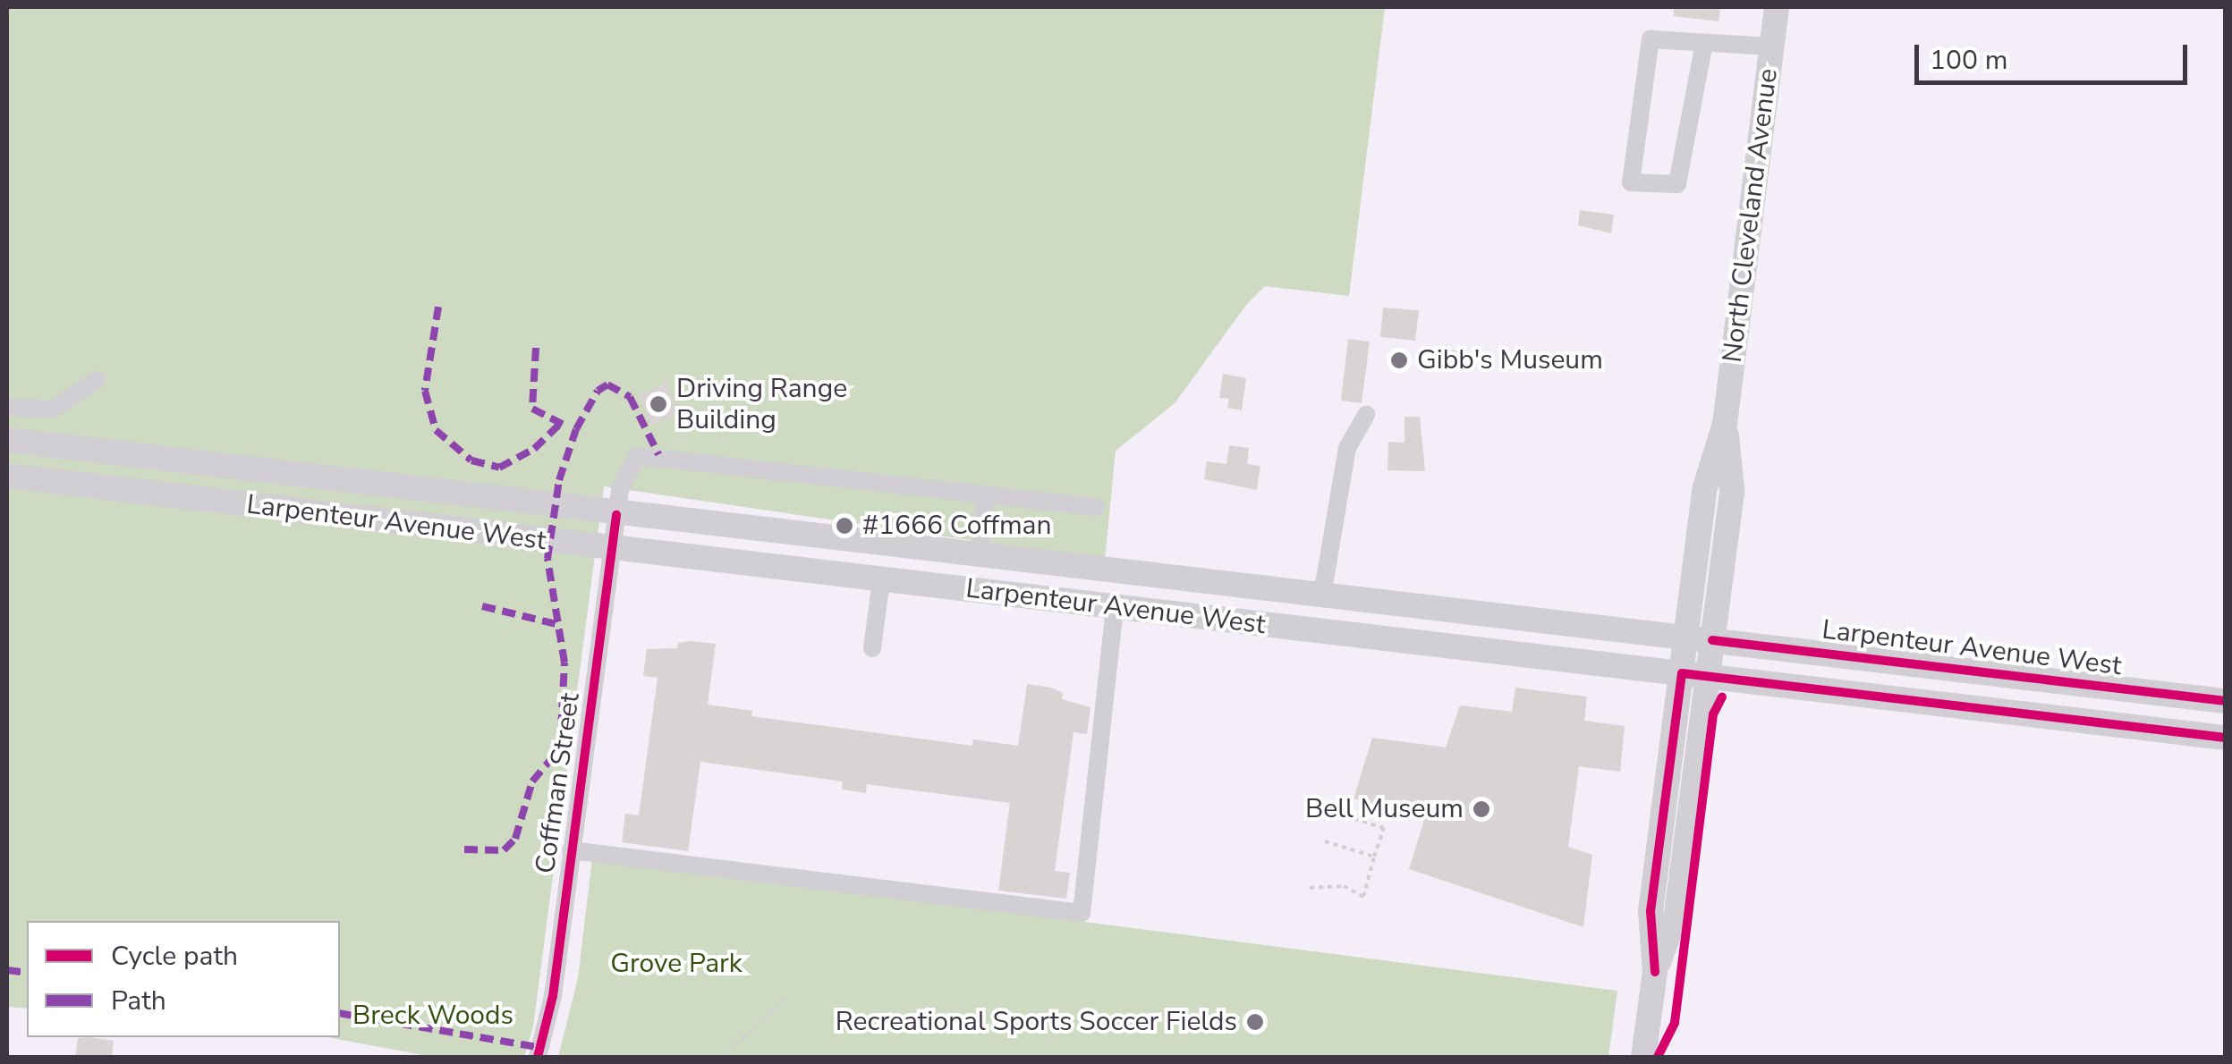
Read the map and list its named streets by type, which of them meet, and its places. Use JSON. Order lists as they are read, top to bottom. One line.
{"streets":{"main road":["North Cleveland Avenue","Larpenteur Avenue West"],"street":["Coffman Street"]},"crossings":[["North Cleveland Avenue","Larpenteur Avenue West"],["Larpenteur Avenue West","Coffman Street"]],"parks":["Grove Park","Breck Woods"],"places":["Gibb's Museum","Driving Range Building","#1666 Coffman","Bell Museum","Recreational Sports Soccer Fields"],"legend":["Cycle path","Path"],"scale_bar":"100 m"}
